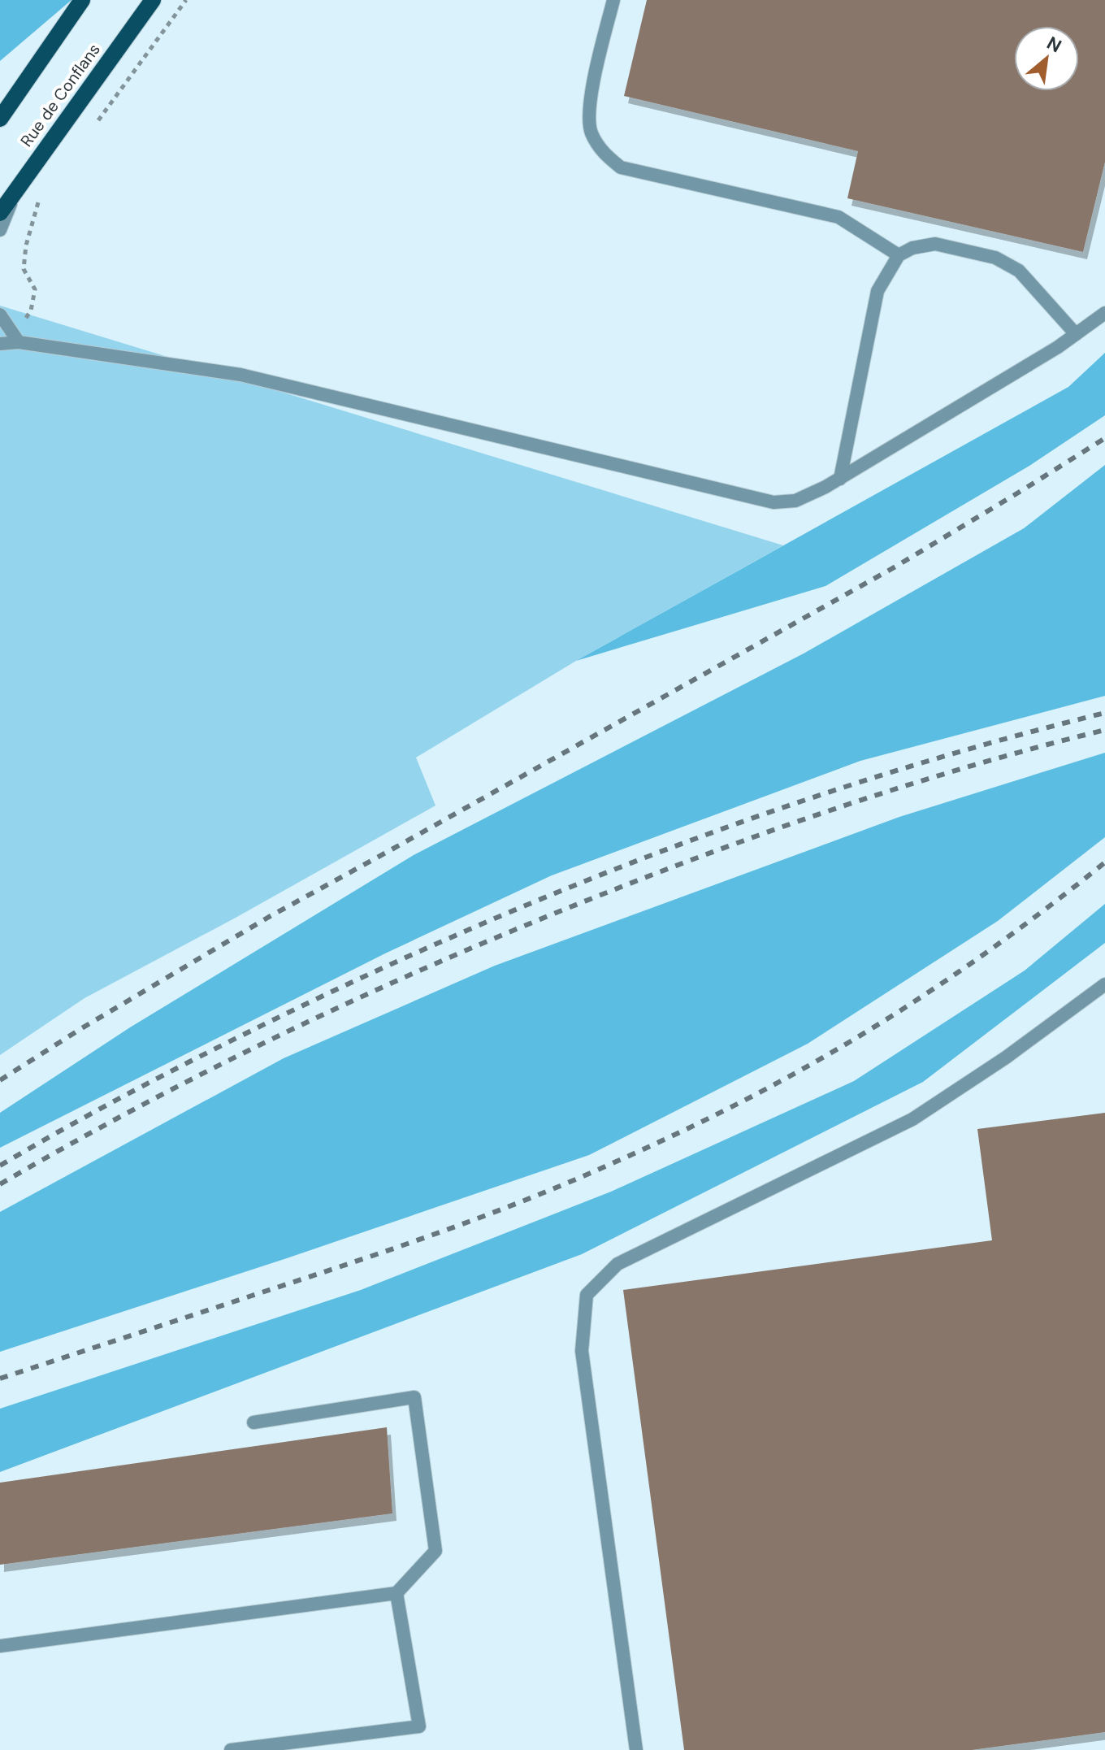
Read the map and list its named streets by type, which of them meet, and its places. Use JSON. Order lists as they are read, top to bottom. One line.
{"streets":{"main road":["Rue de Conflans"]},"north":"top right"}
